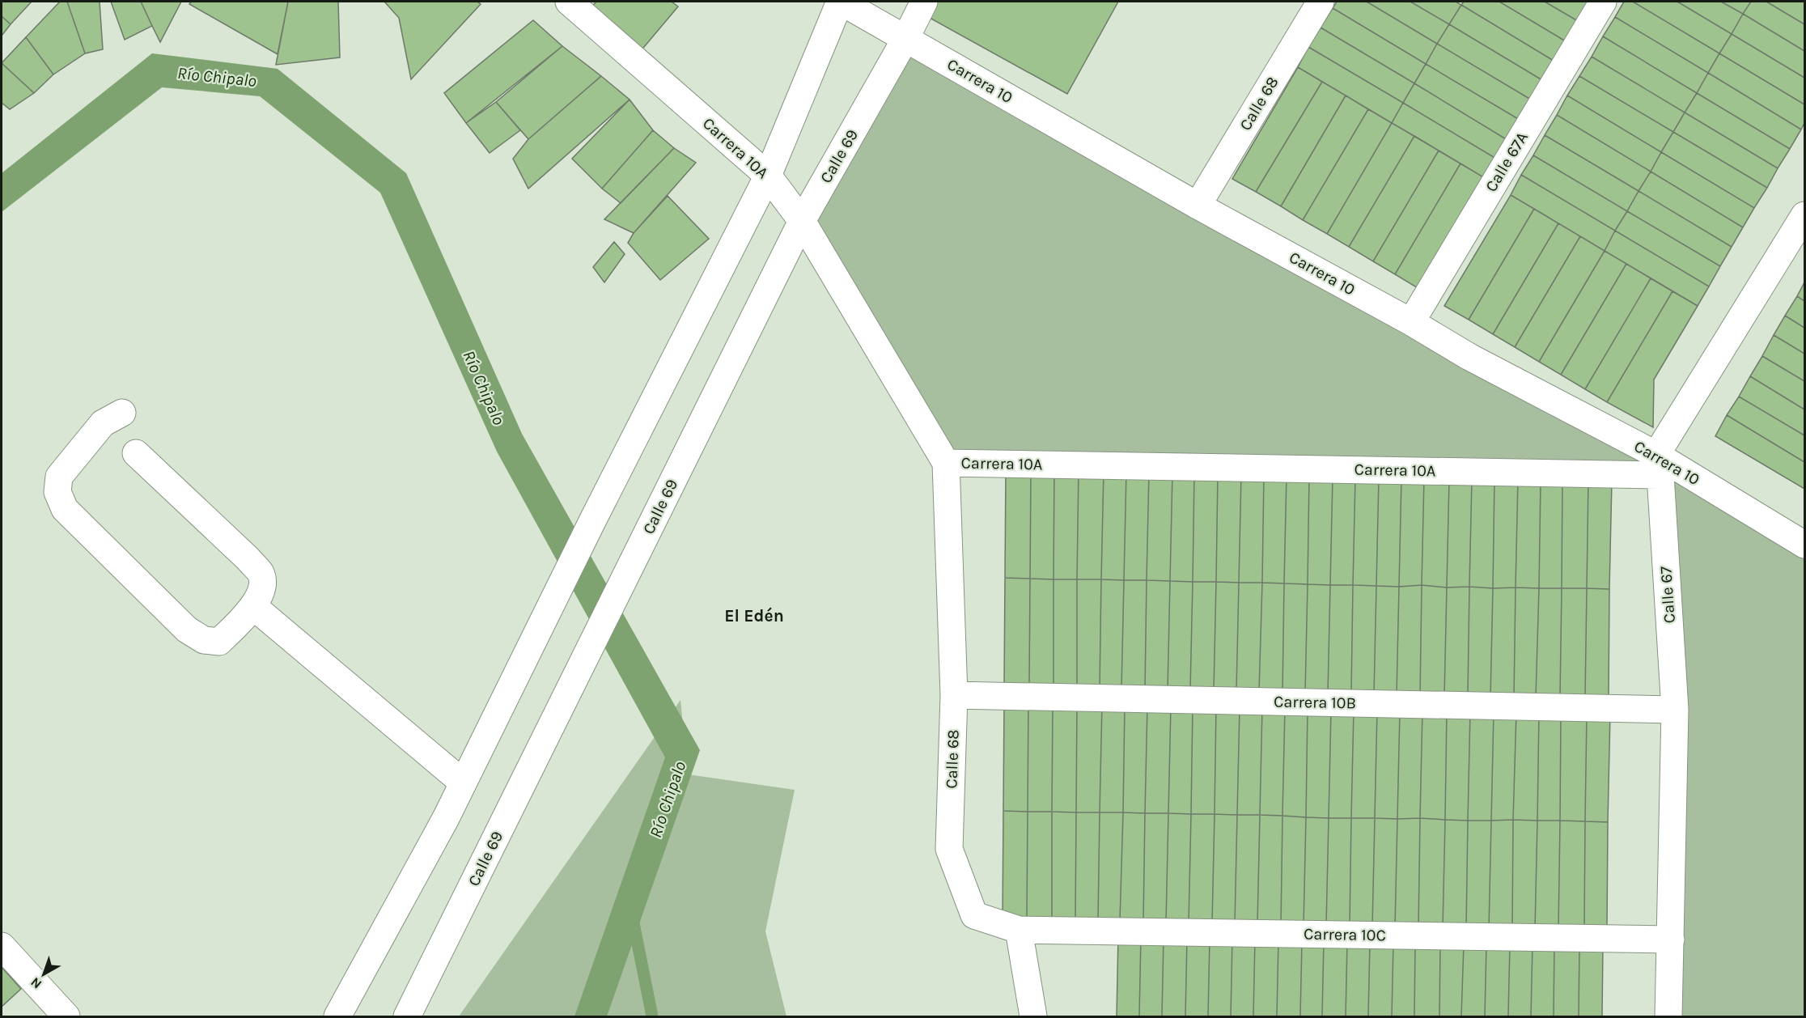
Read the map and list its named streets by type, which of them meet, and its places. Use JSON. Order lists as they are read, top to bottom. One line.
{"streets":{"street":["Carrera 10","Calle 68","Carrera 10A","Calle 69","Calle 67A","Calle 67","Carrera 10B","Carrera 10C"]},"crossings":[["Carrera 10","Calle 68"],["Carrera 10","Carrera 10A"],["Carrera 10","Calle 69"],["Carrera 10","Calle 67A"],["Carrera 10","Calle 67"],["Calle 68","Carrera 10A"],["Calle 68","Carrera 10B"],["Calle 68","Carrera 10C"],["Carrera 10A","Calle 69"],["Carrera 10A","Calle 67"],["Calle 67","Carrera 10B"],["Calle 67","Carrera 10C"]],"districts":["El Edén"],"water":["Río Chipalo"],"north":"bottom left"}
